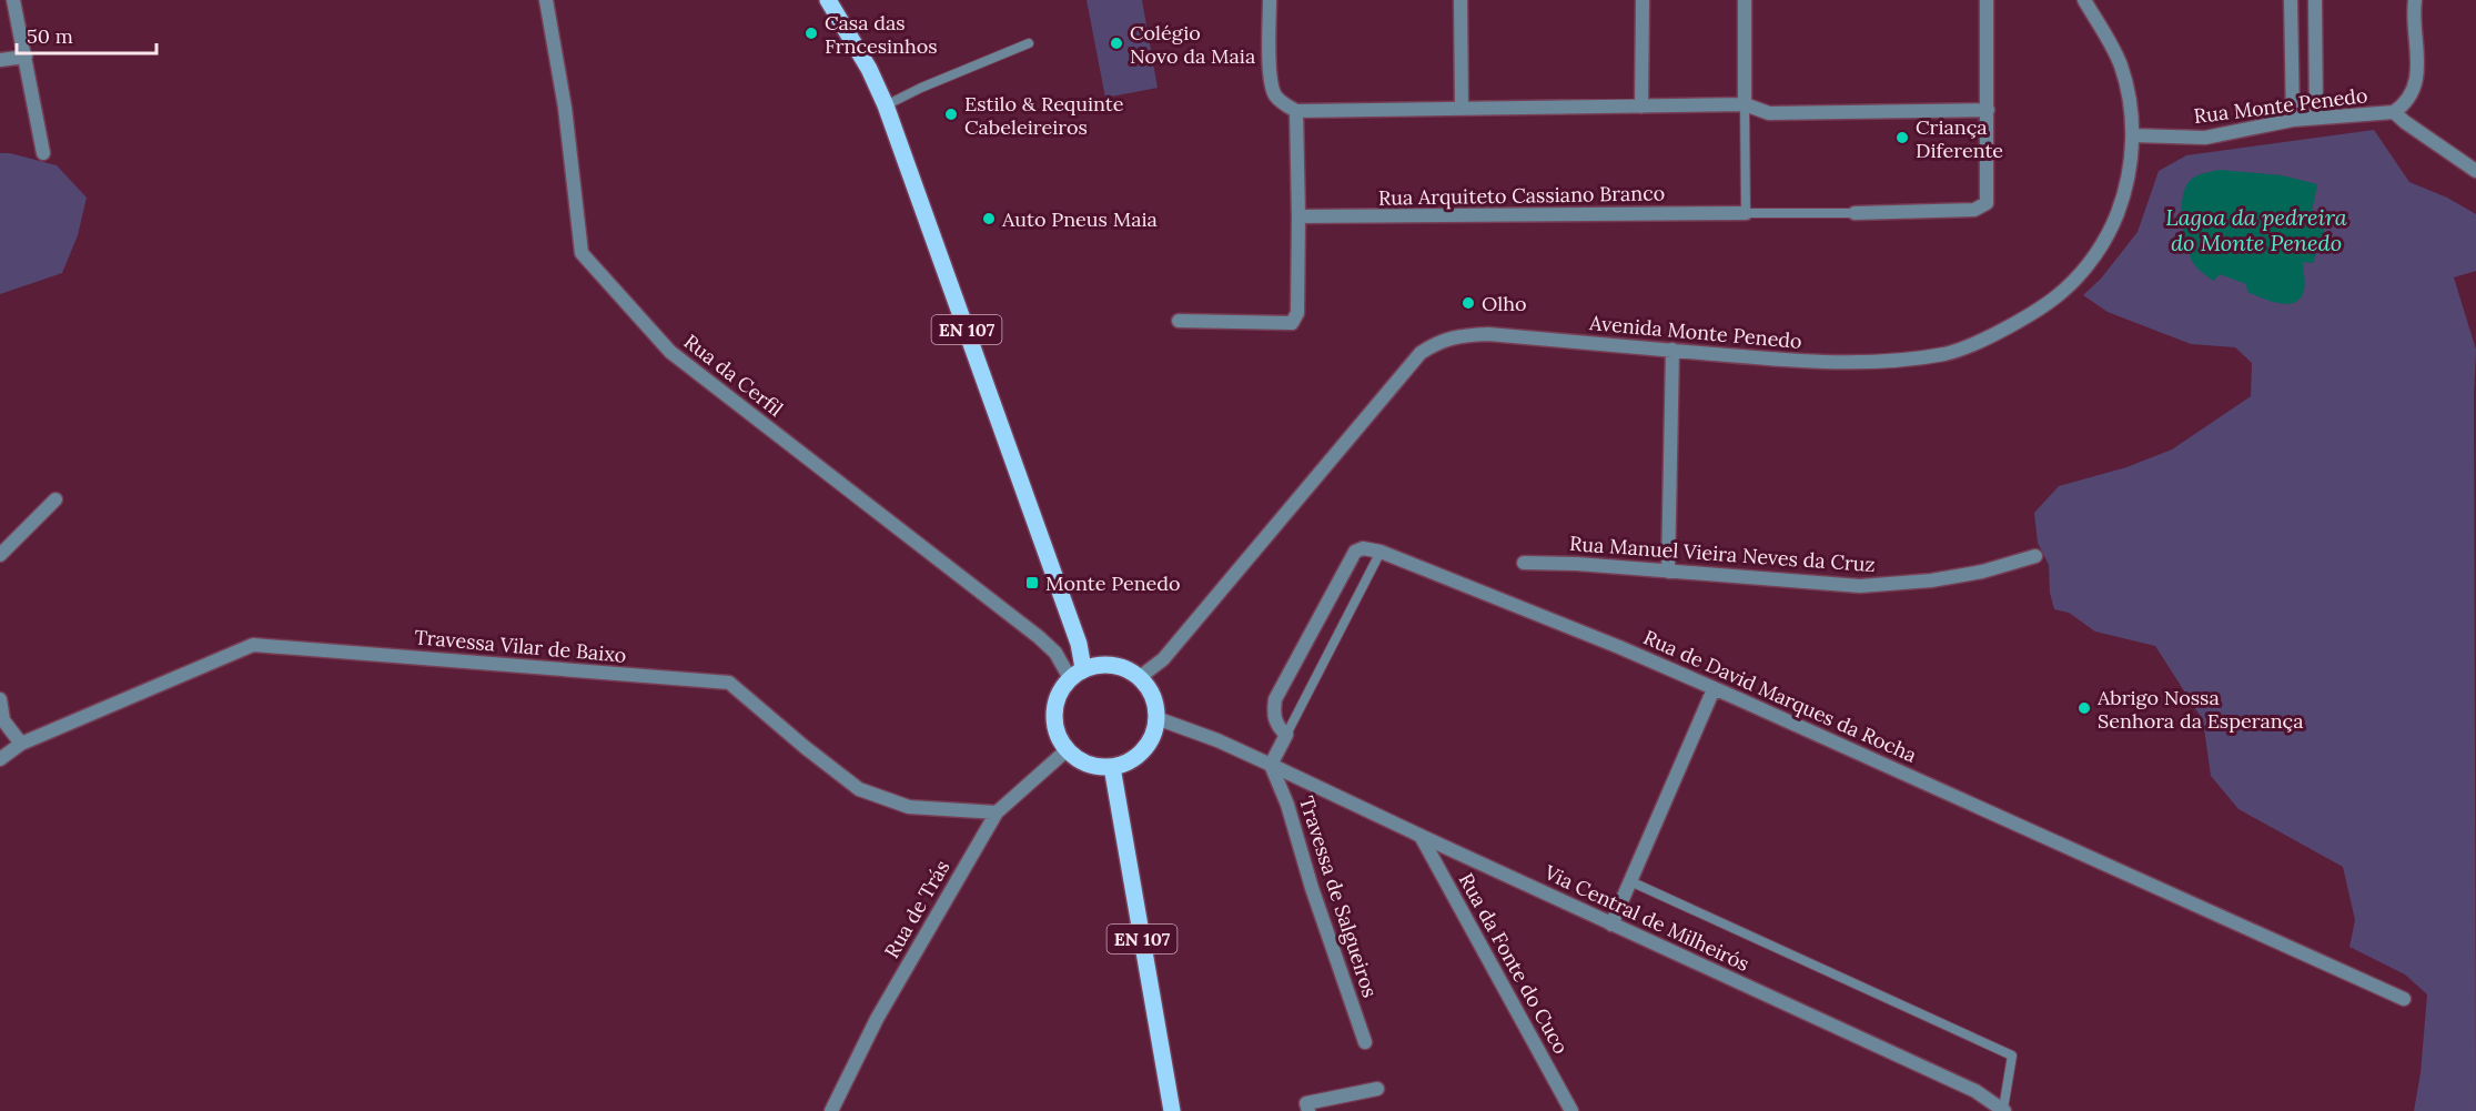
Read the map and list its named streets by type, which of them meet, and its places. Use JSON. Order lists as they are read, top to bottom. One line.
{"streets":{"main road":["EN 107"],"street":["Rua Monte Penedo","Rua Arquiteto Cassiano Branco","Avenida Monte Penedo","Rua da Cerfil","Rua Manuel Vieira Neves da Cruz","Travessa Vilar de Baixo","Rua de David Marques da Rocha","Travessa de Salgueiros","Rua de Trás","Via Central de Milheirós","Rua da Fonte do Cuco"]},"crossings":[["Rua Monte Penedo","Avenida Monte Penedo"],["EN 107","Avenida Monte Penedo"],["EN 107","Rua da Cerfil"],["EN 107","Rua de Trás"],["EN 107","Via Central de Milheirós"],["Avenida Monte Penedo","Rua da Cerfil"],["Avenida Monte Penedo","Rua de Trás"],["Avenida Monte Penedo","Via Central de Milheirós"],["Rua da Cerfil","Rua de Trás"],["Rua da Cerfil","Via Central de Milheirós"],["Travessa Vilar de Baixo","Rua de Trás"],["Travessa de Salgueiros","Via Central de Milheirós"],["Rua de Trás","Via Central de Milheirós"],["Via Central de Milheirós","Rua da Fonte do Cuco"]],"water":["Lagoa da pedreira do Monte Penedo"],"places":{"other":["Casa das Frncesinhos","Colégio Novo da Maia","Estilo & Requinte Cabeleireiros","Criança Diferente","Auto Pneus Maia","Olho","Abrigo Nossa Senhora da Esperança"],"transit":["Monte Penedo"]},"scale_bar":"50 m"}
